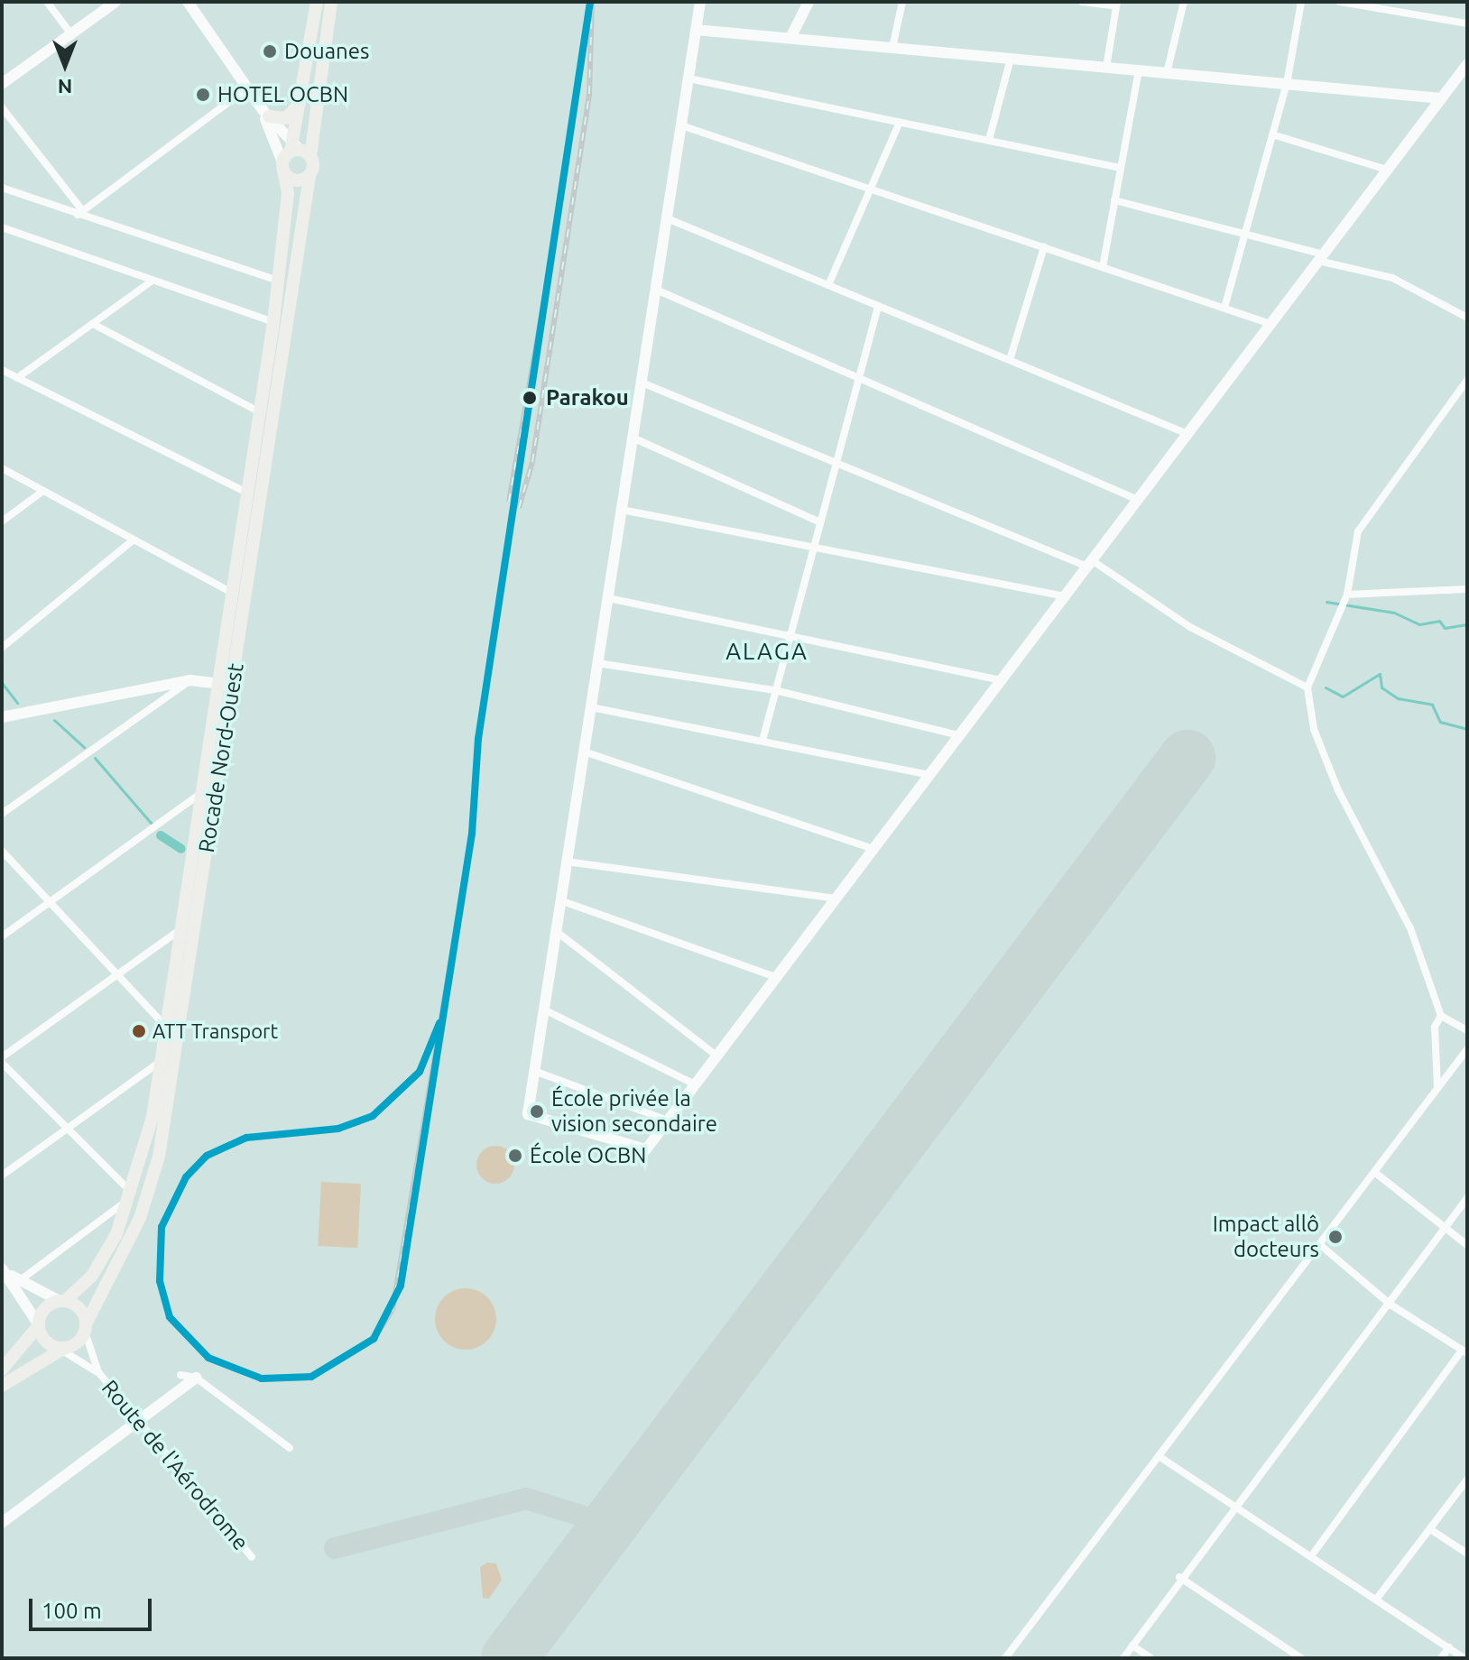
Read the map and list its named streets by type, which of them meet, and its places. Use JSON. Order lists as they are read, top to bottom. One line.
{"streets":{"main road":["Rocade Nord-Ouest"],"street":["Route de l'Aérodrome"]},"crossings":[["Rocade Nord-Ouest","Route de l'Aérodrome"]],"districts":["ALAGA"],"places":["Douanes","HOTEL OCBN","Parakou","ATT Transport","École privée la vision secondaire","École OCBN","Impact allô docteurs"],"scale_bar":"100 m","north":"bottom"}
